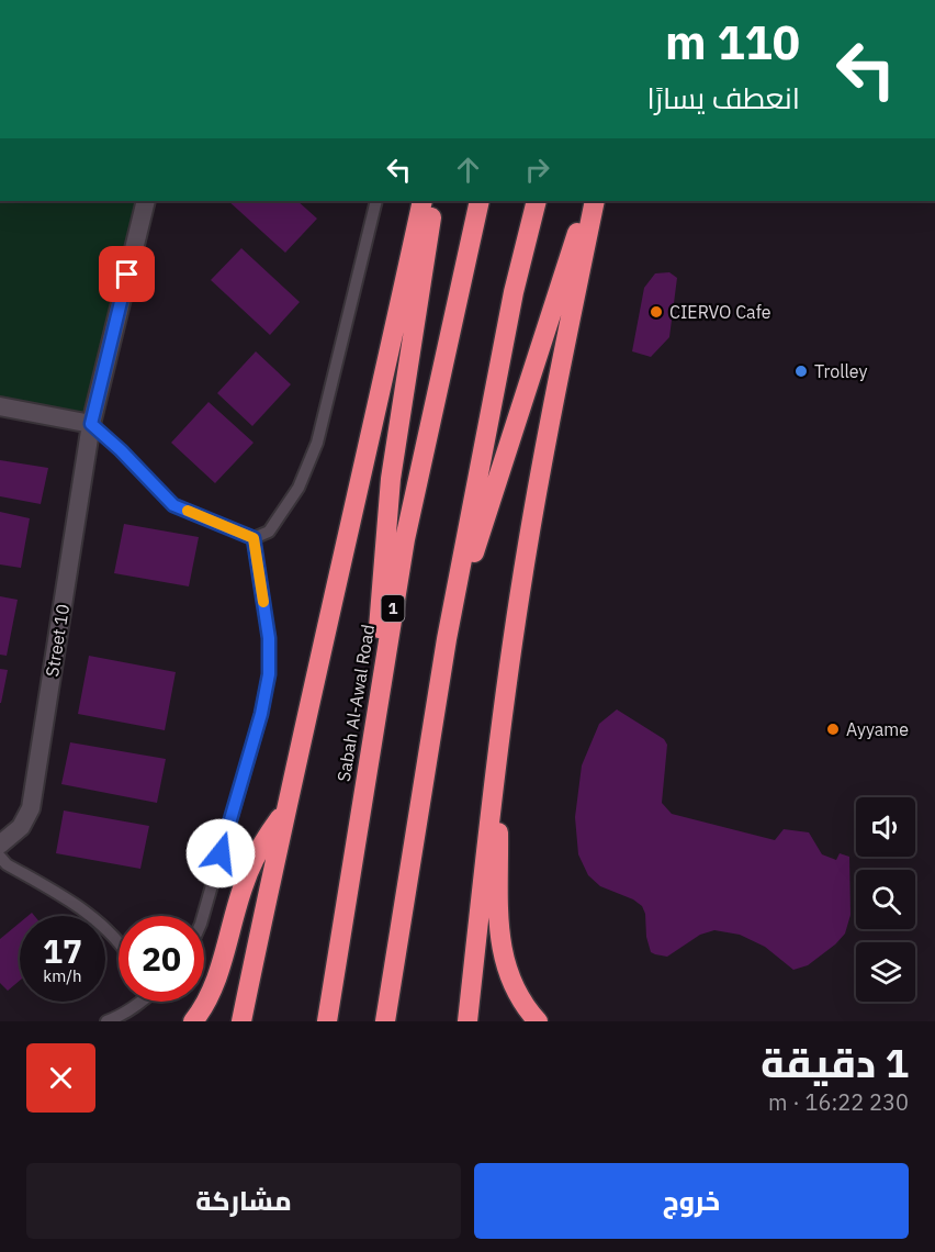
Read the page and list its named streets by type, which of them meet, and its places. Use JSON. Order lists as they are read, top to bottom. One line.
{"streets":{"highway":["1","Sabah Al-Awal Road"],"street":["Street 10"]},"places":["CIERVO Cafe","Trolley","Ayyame"],"page":{"turn":["110 m","انعطف يسارًا"],"speed":"17 km/h","limit":"20","heading":["1 دقيقة","230 m · 16:22"],"buttons":["خروج","مشاركة"]}}
